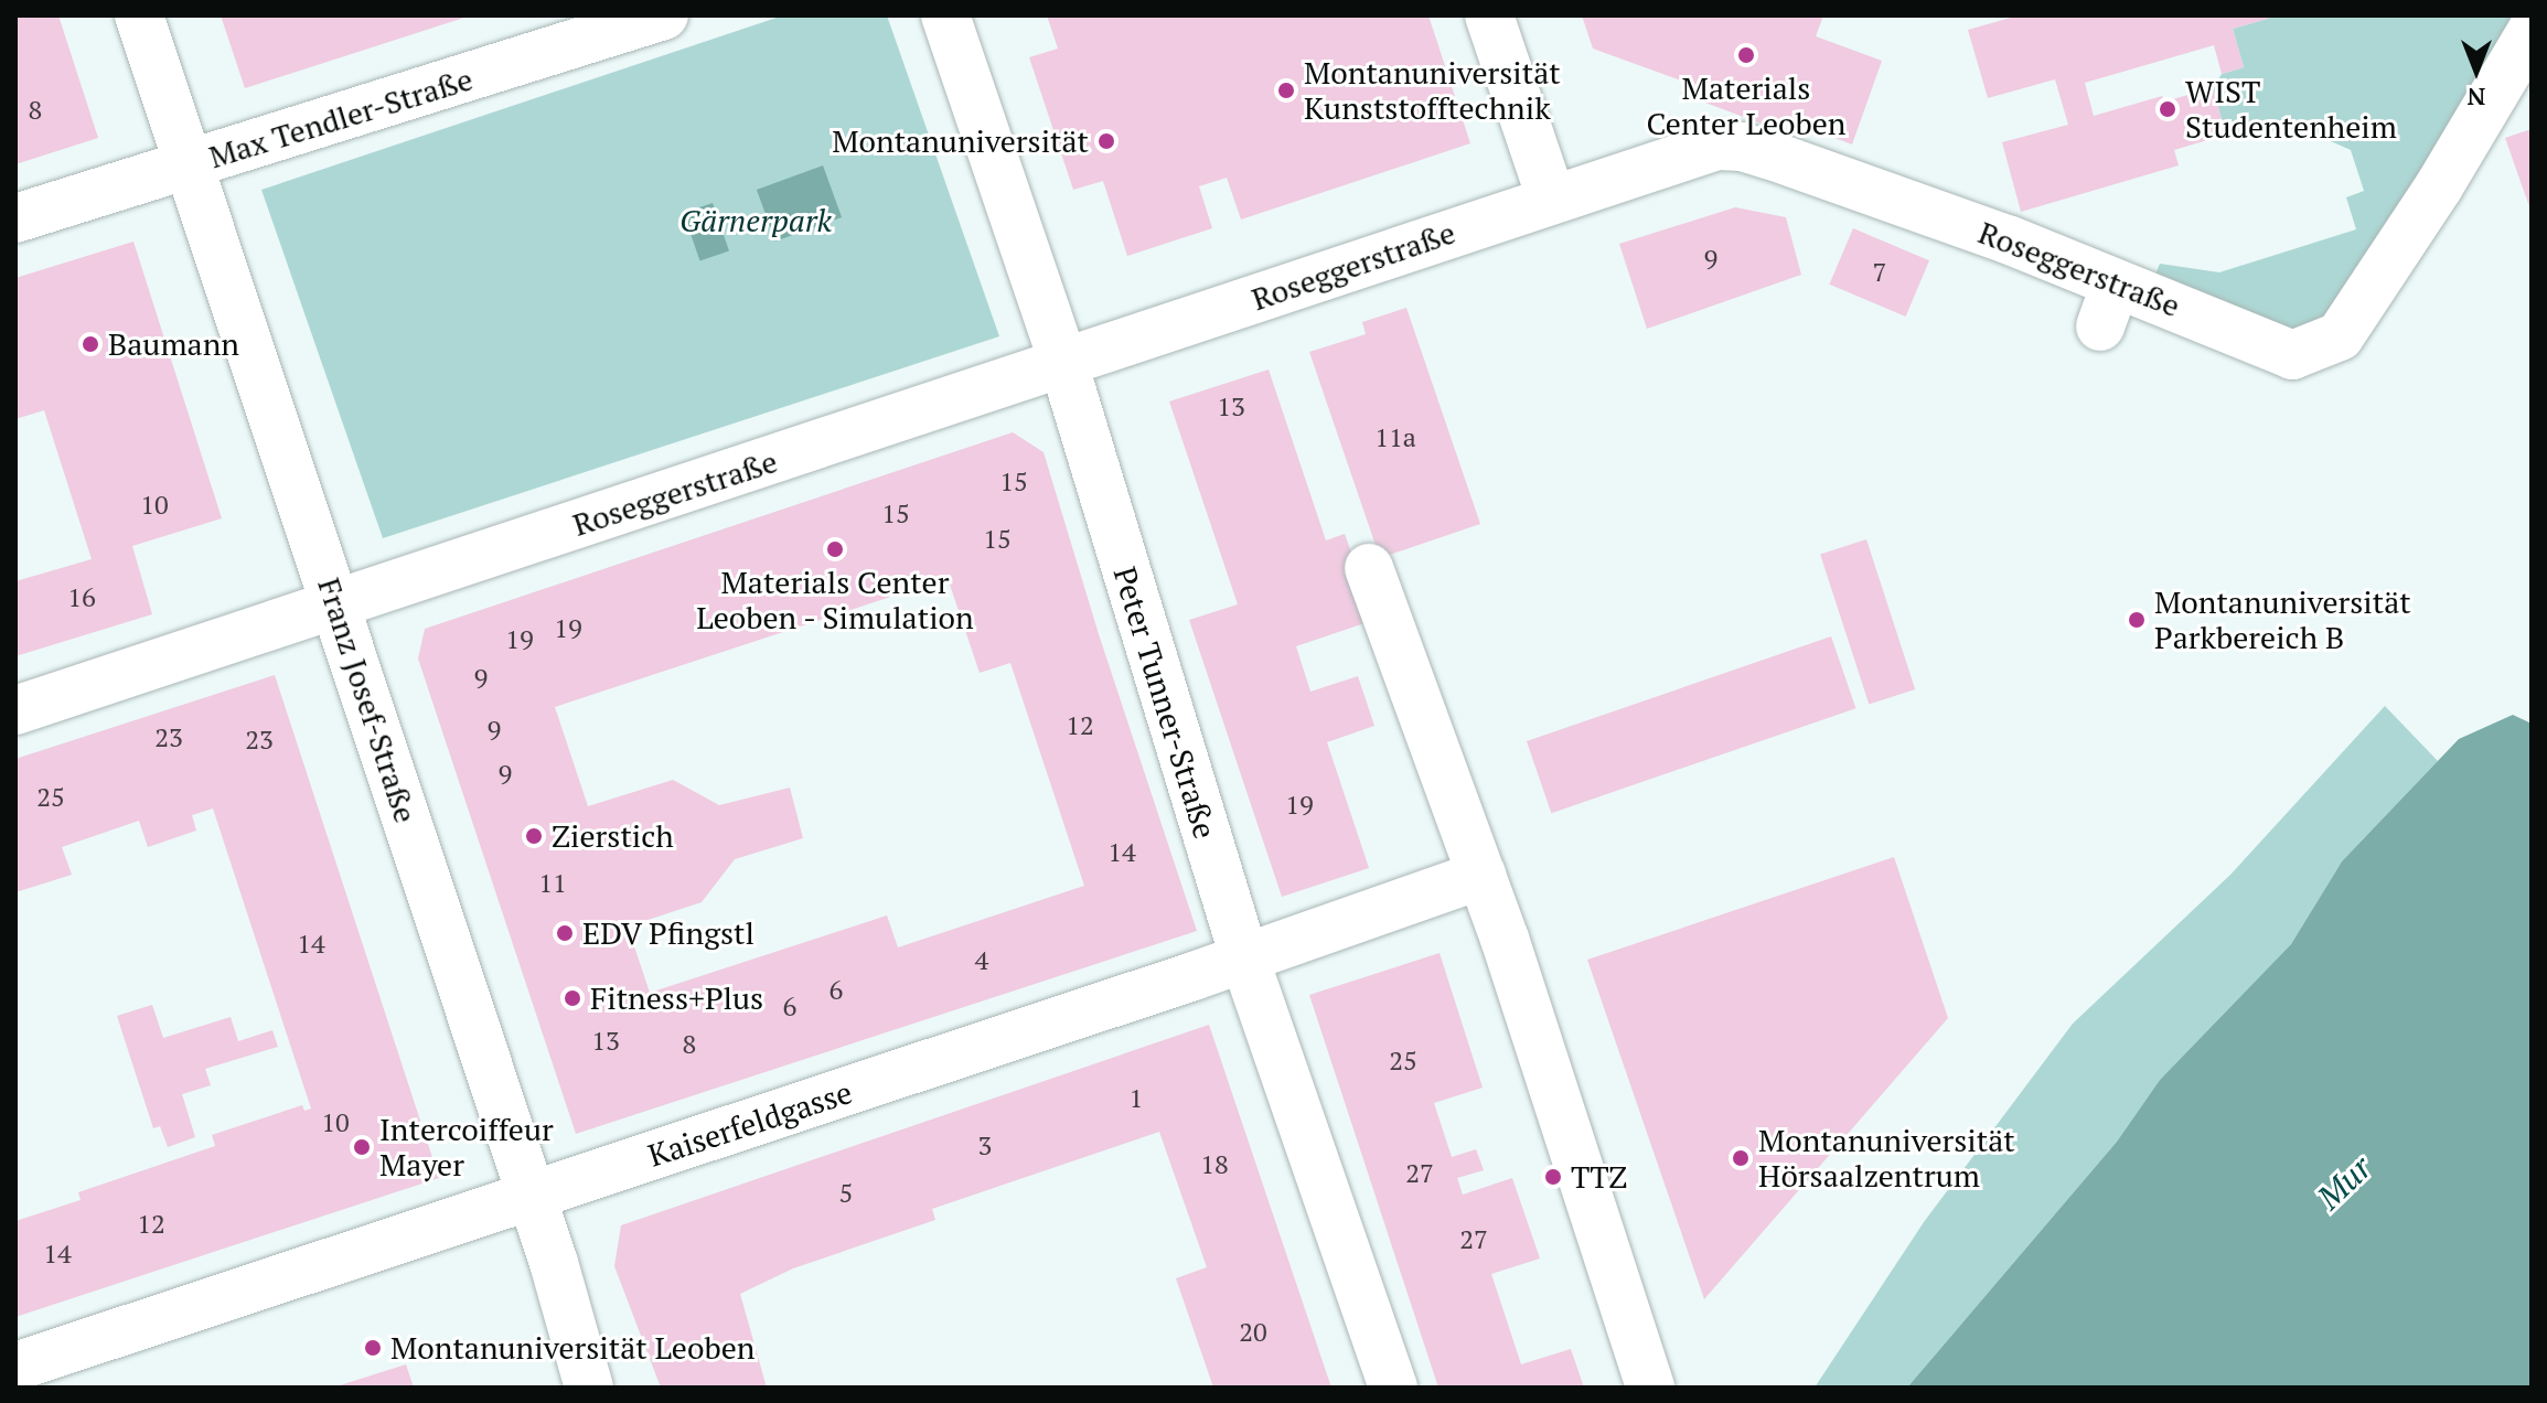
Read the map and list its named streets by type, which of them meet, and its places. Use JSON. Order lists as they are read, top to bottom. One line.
{"streets":{"street":["Max Tendler-Straße","Roseggerstraße","Franz Josef-Straße","Peter Tunner-Straße","Kaiserfeldgasse"]},"crossings":[["Max Tendler-Straße","Franz Josef-Straße"],["Roseggerstraße","Franz Josef-Straße"],["Roseggerstraße","Peter Tunner-Straße"],["Franz Josef-Straße","Kaiserfeldgasse"],["Peter Tunner-Straße","Kaiserfeldgasse"]],"water":["Mur"],"parks":["Gärnerpark"],"places":["Materials Center Leoben","Montanuniversität Kunststofftechnik","WIST Studentenheim","Montanuniversität","Baumann","Materials Center Leoben - Simulation","Montanuniversität Parkbereich B","Zierstich","EDV Pfingstl","Fitness+Plus","Intercoiffeur Mayer","Montanuniversität Hörsaalzentrum","TTZ","Montanuniversität Leoben"],"house_numbers":["8","9","7","13","11a","15","10","15","15","16","19","19","9","12","9","23","23","9","25","19","14","11","14","4","6","6","13","8","25","1","10","3","18","27","5","12","27","14","20"],"north":"bottom"}
